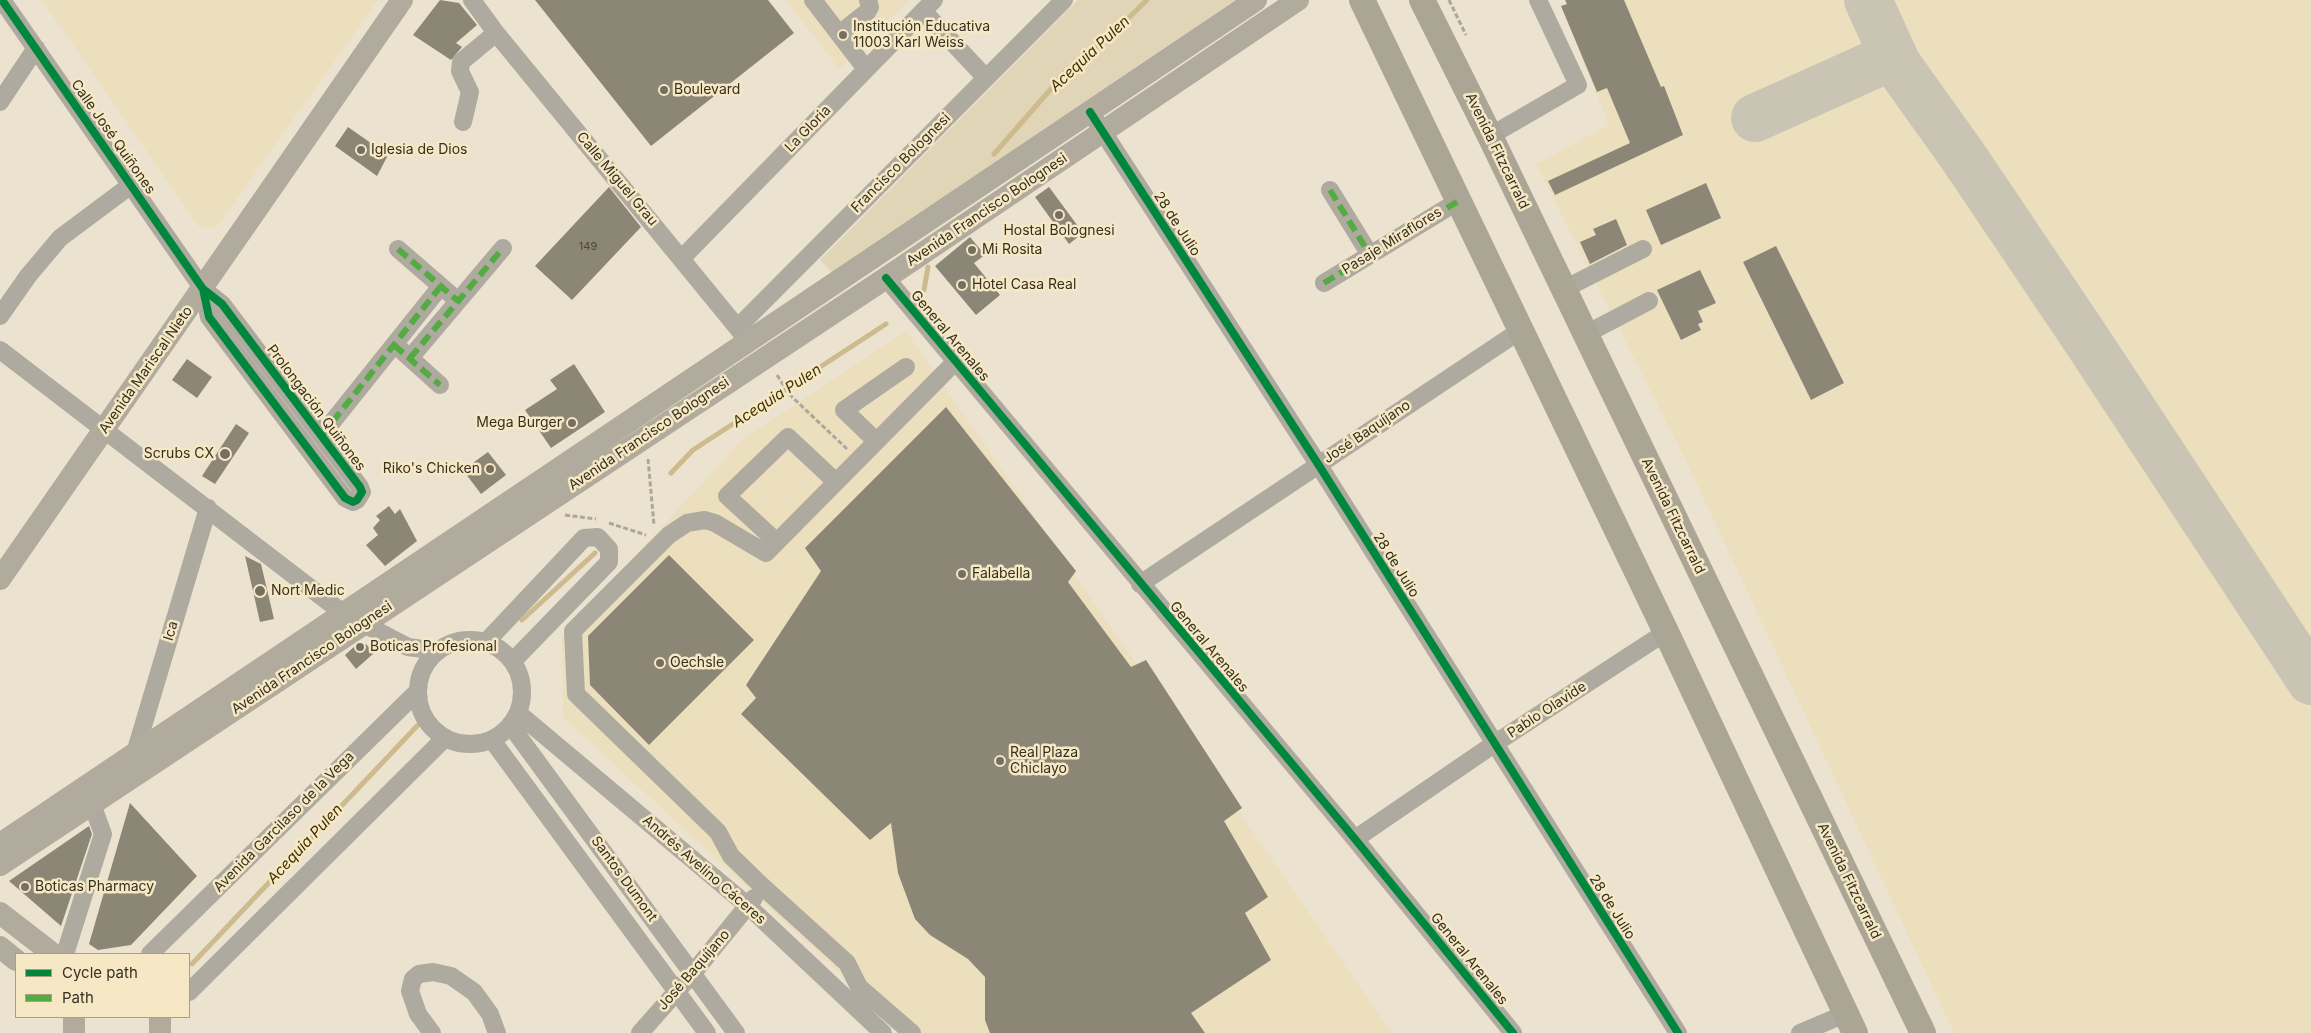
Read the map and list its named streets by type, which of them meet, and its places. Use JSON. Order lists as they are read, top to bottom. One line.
{"streets":{"highway":["Avenida Fitzcarrald"],"main road":["Avenida Francisco Bolognesi","Avenida Mariscal Nieto"],"street":["La Gloria","Calle José Quiñones","Francisco Bolognesi","Calle Miguel Grau","28 de Julio","Pasaje Miraflores","General Arenales","Prolongación Quiñones","José Baquíjano","Ica","Pablo Olavide","Avenida Garcilaso de la Vega","Andrés Avelino Cáceres","Santos Dumont"]},"crossings":[["La Gloria","Calle Miguel Grau"],["Calle José Quiñones","Avenida Mariscal Nieto"],["Calle José Quiñones","Prolongación Quiñones"],["Francisco Bolognesi","Calle Miguel Grau"],["Francisco Bolognesi","Avenida Francisco Bolognesi"],["Calle Miguel Grau","Avenida Francisco Bolognesi"],["Avenida Francisco Bolognesi","28 de Julio"],["Avenida Francisco Bolognesi","General Arenales"],["Avenida Francisco Bolognesi","Ica"],["28 de Julio","José Baquíjano"],["28 de Julio","Pablo Olavide"],["General Arenales","José Baquíjano"],["General Arenales","Pablo Olavide"],["Avenida Mariscal Nieto","Prolongación Quiñones"],["José Baquíjano","Andrés Avelino Cáceres"],["José Baquíjano","Santos Dumont"],["Avenida Garcilaso de la Vega","Andrés Avelino Cáceres"],["Avenida Garcilaso de la Vega","Santos Dumont"],["Andrés Avelino Cáceres","Santos Dumont"]],"water":["Acequia Pulen"],"places":["Institución Educativa 11003 Karl Weiss","Boulevard","Iglesia de Dios","Hostal Bolognesi","Mi Rosita","Hotel Casa Real","Mega Burger","Scrubs CX","Riko's Chicken","Falabella","Nort Medic","Boticas Profesional","Oechsle","Real Plaza Chiclayo","Boticas Pharmacy"],"house_numbers":["149"],"legend":["Cycle path","Path"]}
